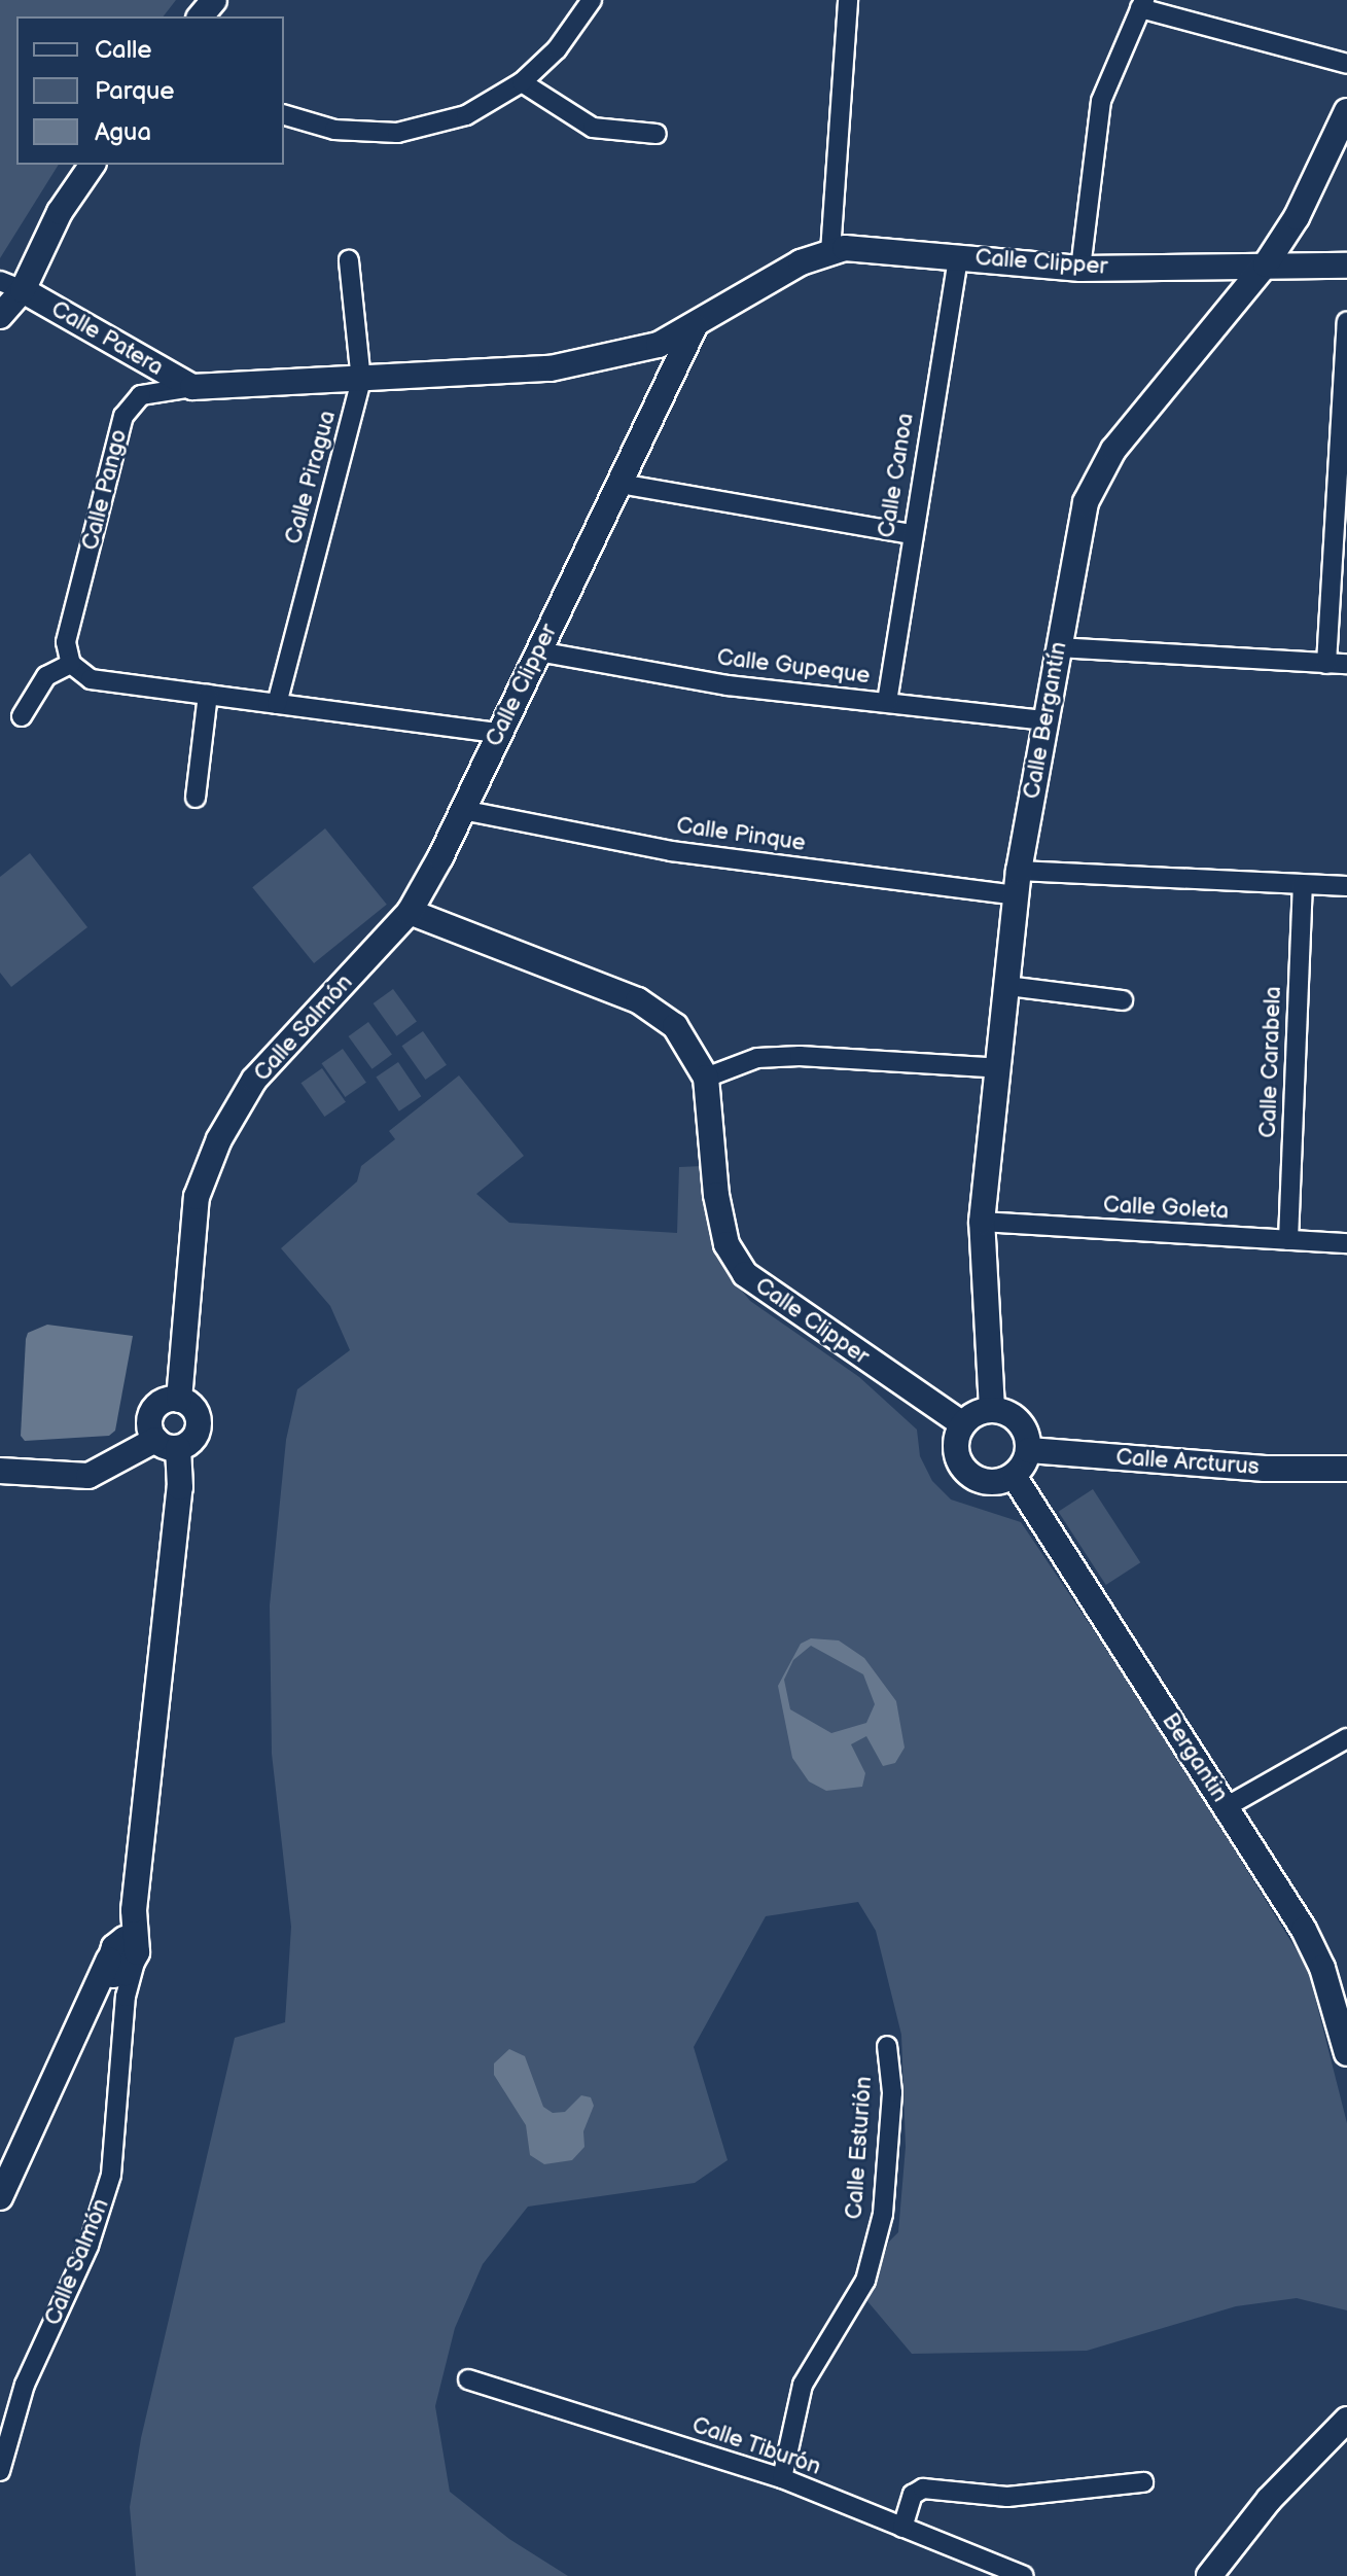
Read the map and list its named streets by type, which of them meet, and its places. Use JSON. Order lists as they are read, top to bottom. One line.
{"streets":{"street":["Calle Clipper","Calle Patera","Calle Canoa","Calle Piragua","Calle Pango","Calle Gupeque","Calle Bergantín","Calle Pinque","Calle Salmón","Calle Carabela","Calle Goleta","Calle Arcturus","Bergantin","Calle Esturión","Calle Tiburón"]},"crossings":[["Calle Clipper","Calle Canoa"],["Calle Clipper","Calle Pango"],["Calle Clipper","Calle Gupeque"],["Calle Clipper","Calle Bergantín"],["Calle Clipper","Calle Pinque"],["Calle Clipper","Calle Salmón"],["Calle Clipper","Calle Arcturus"],["Calle Clipper","Bergantin"],["Calle Patera","Calle Pango"],["Calle Canoa","Calle Gupeque"],["Calle Piragua","Calle Pango"],["Calle Gupeque","Calle Bergantín"],["Calle Bergantín","Calle Pinque"],["Calle Bergantín","Calle Goleta"],["Calle Bergantín","Calle Arcturus"],["Calle Bergantín","Bergantin"],["Calle Pinque","Calle Carabela"],["Calle Carabela","Calle Goleta"],["Calle Arcturus","Bergantin"],["Calle Esturión","Calle Tiburón"]],"legend":["Calle","Parque","Agua"]}
